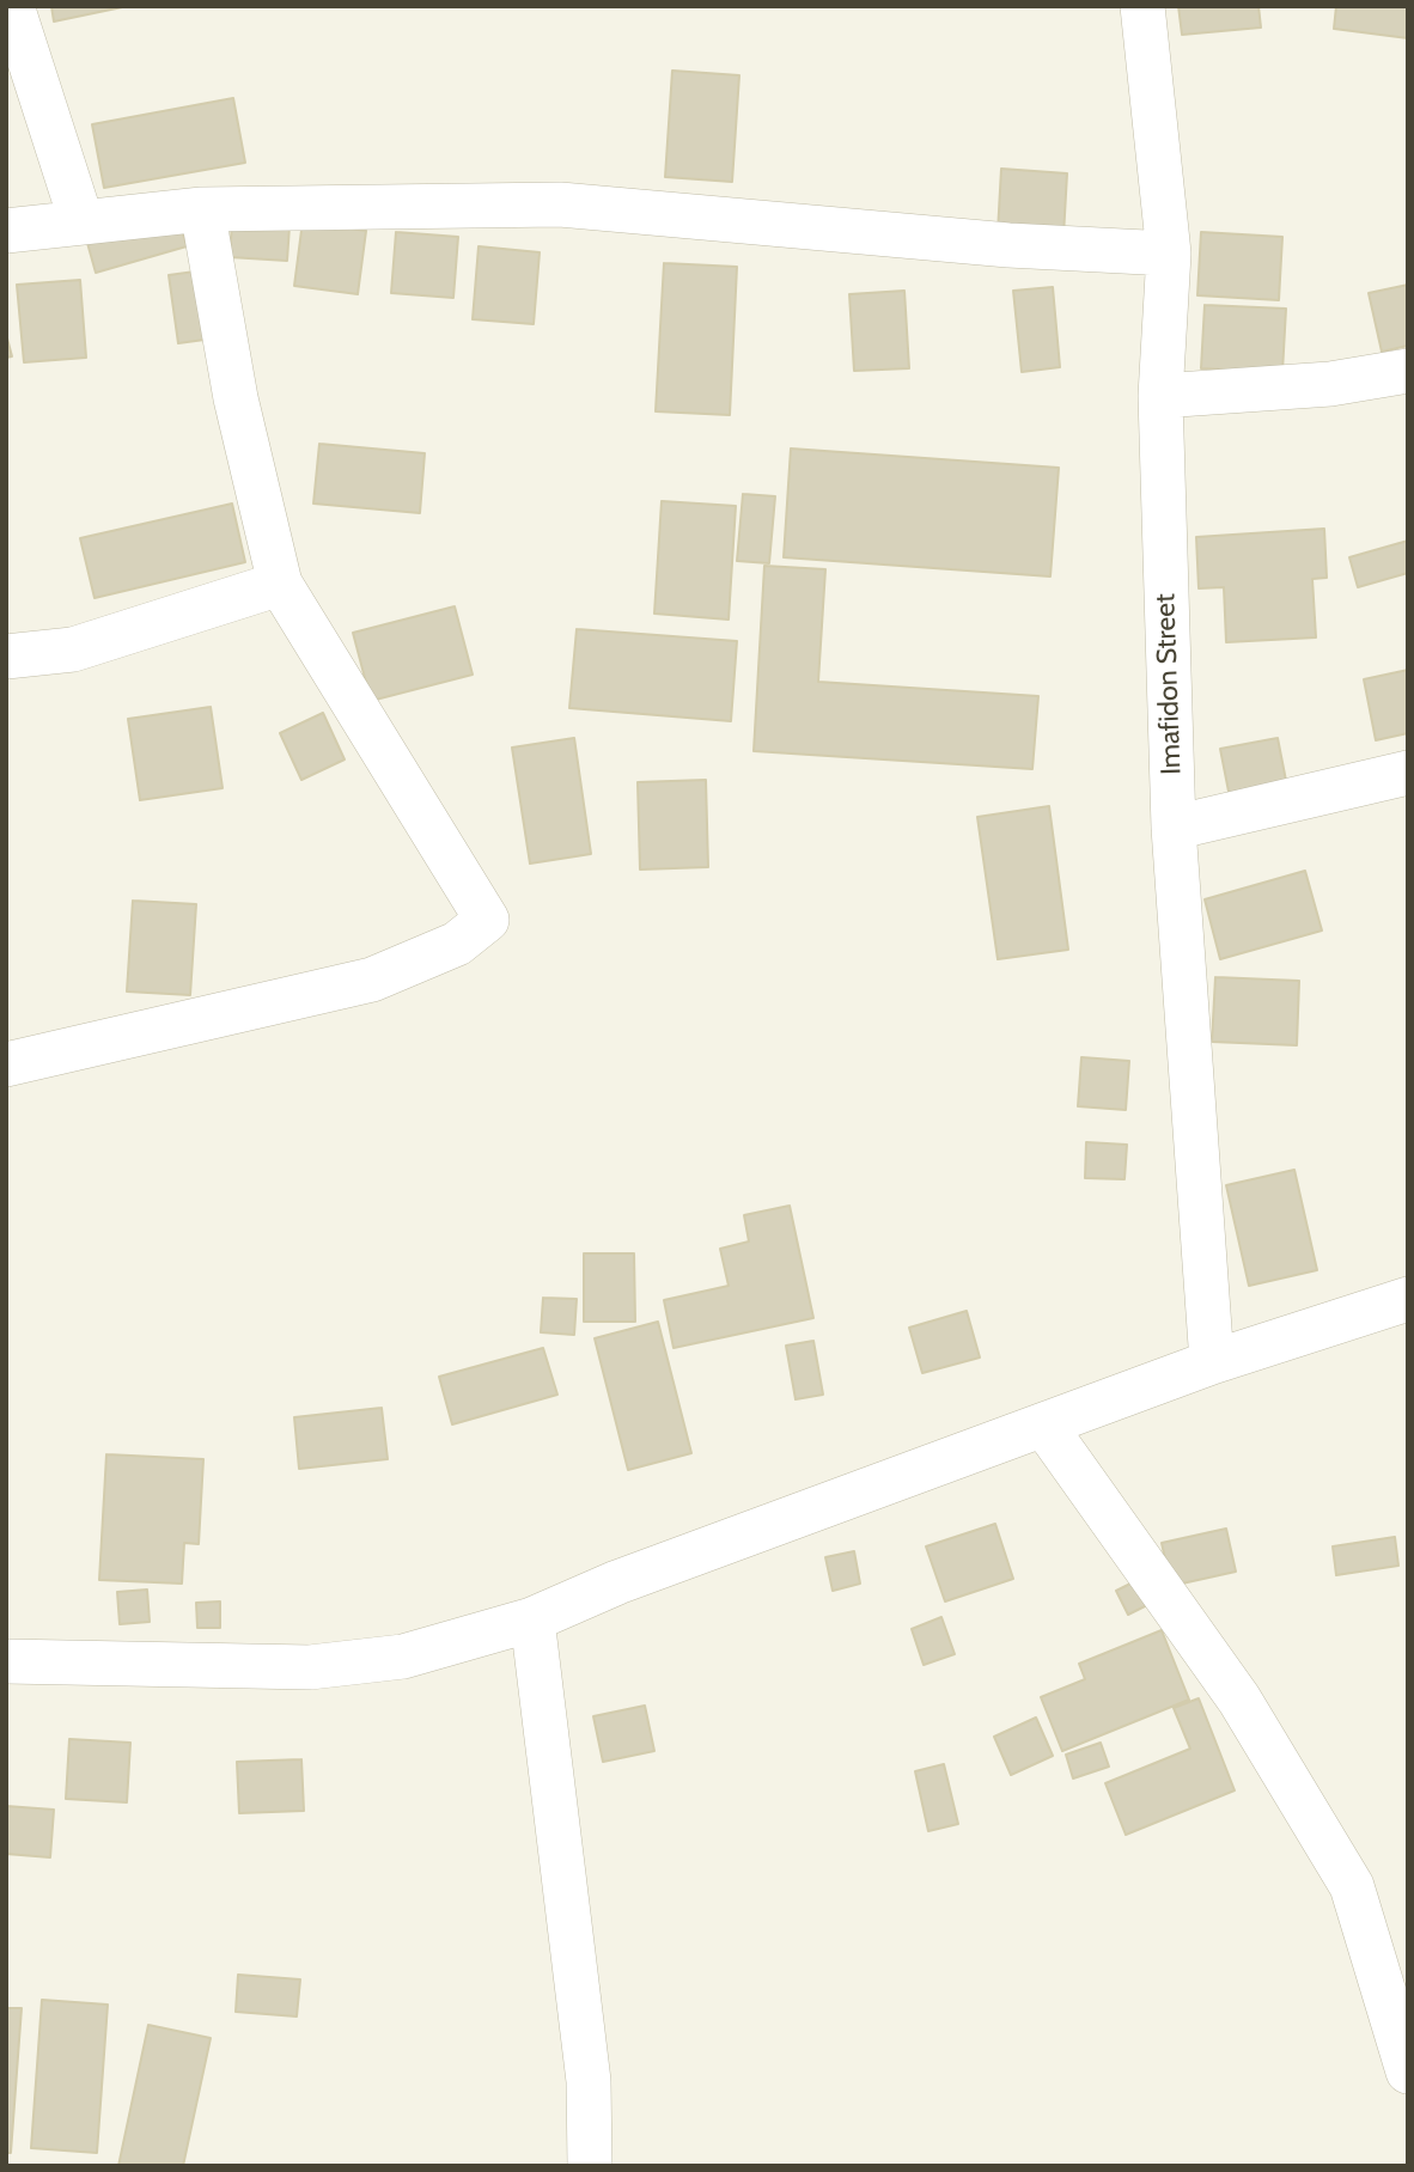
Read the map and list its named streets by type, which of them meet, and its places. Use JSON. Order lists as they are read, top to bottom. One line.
{"streets":{"street":["Imafidon Street"]}}
